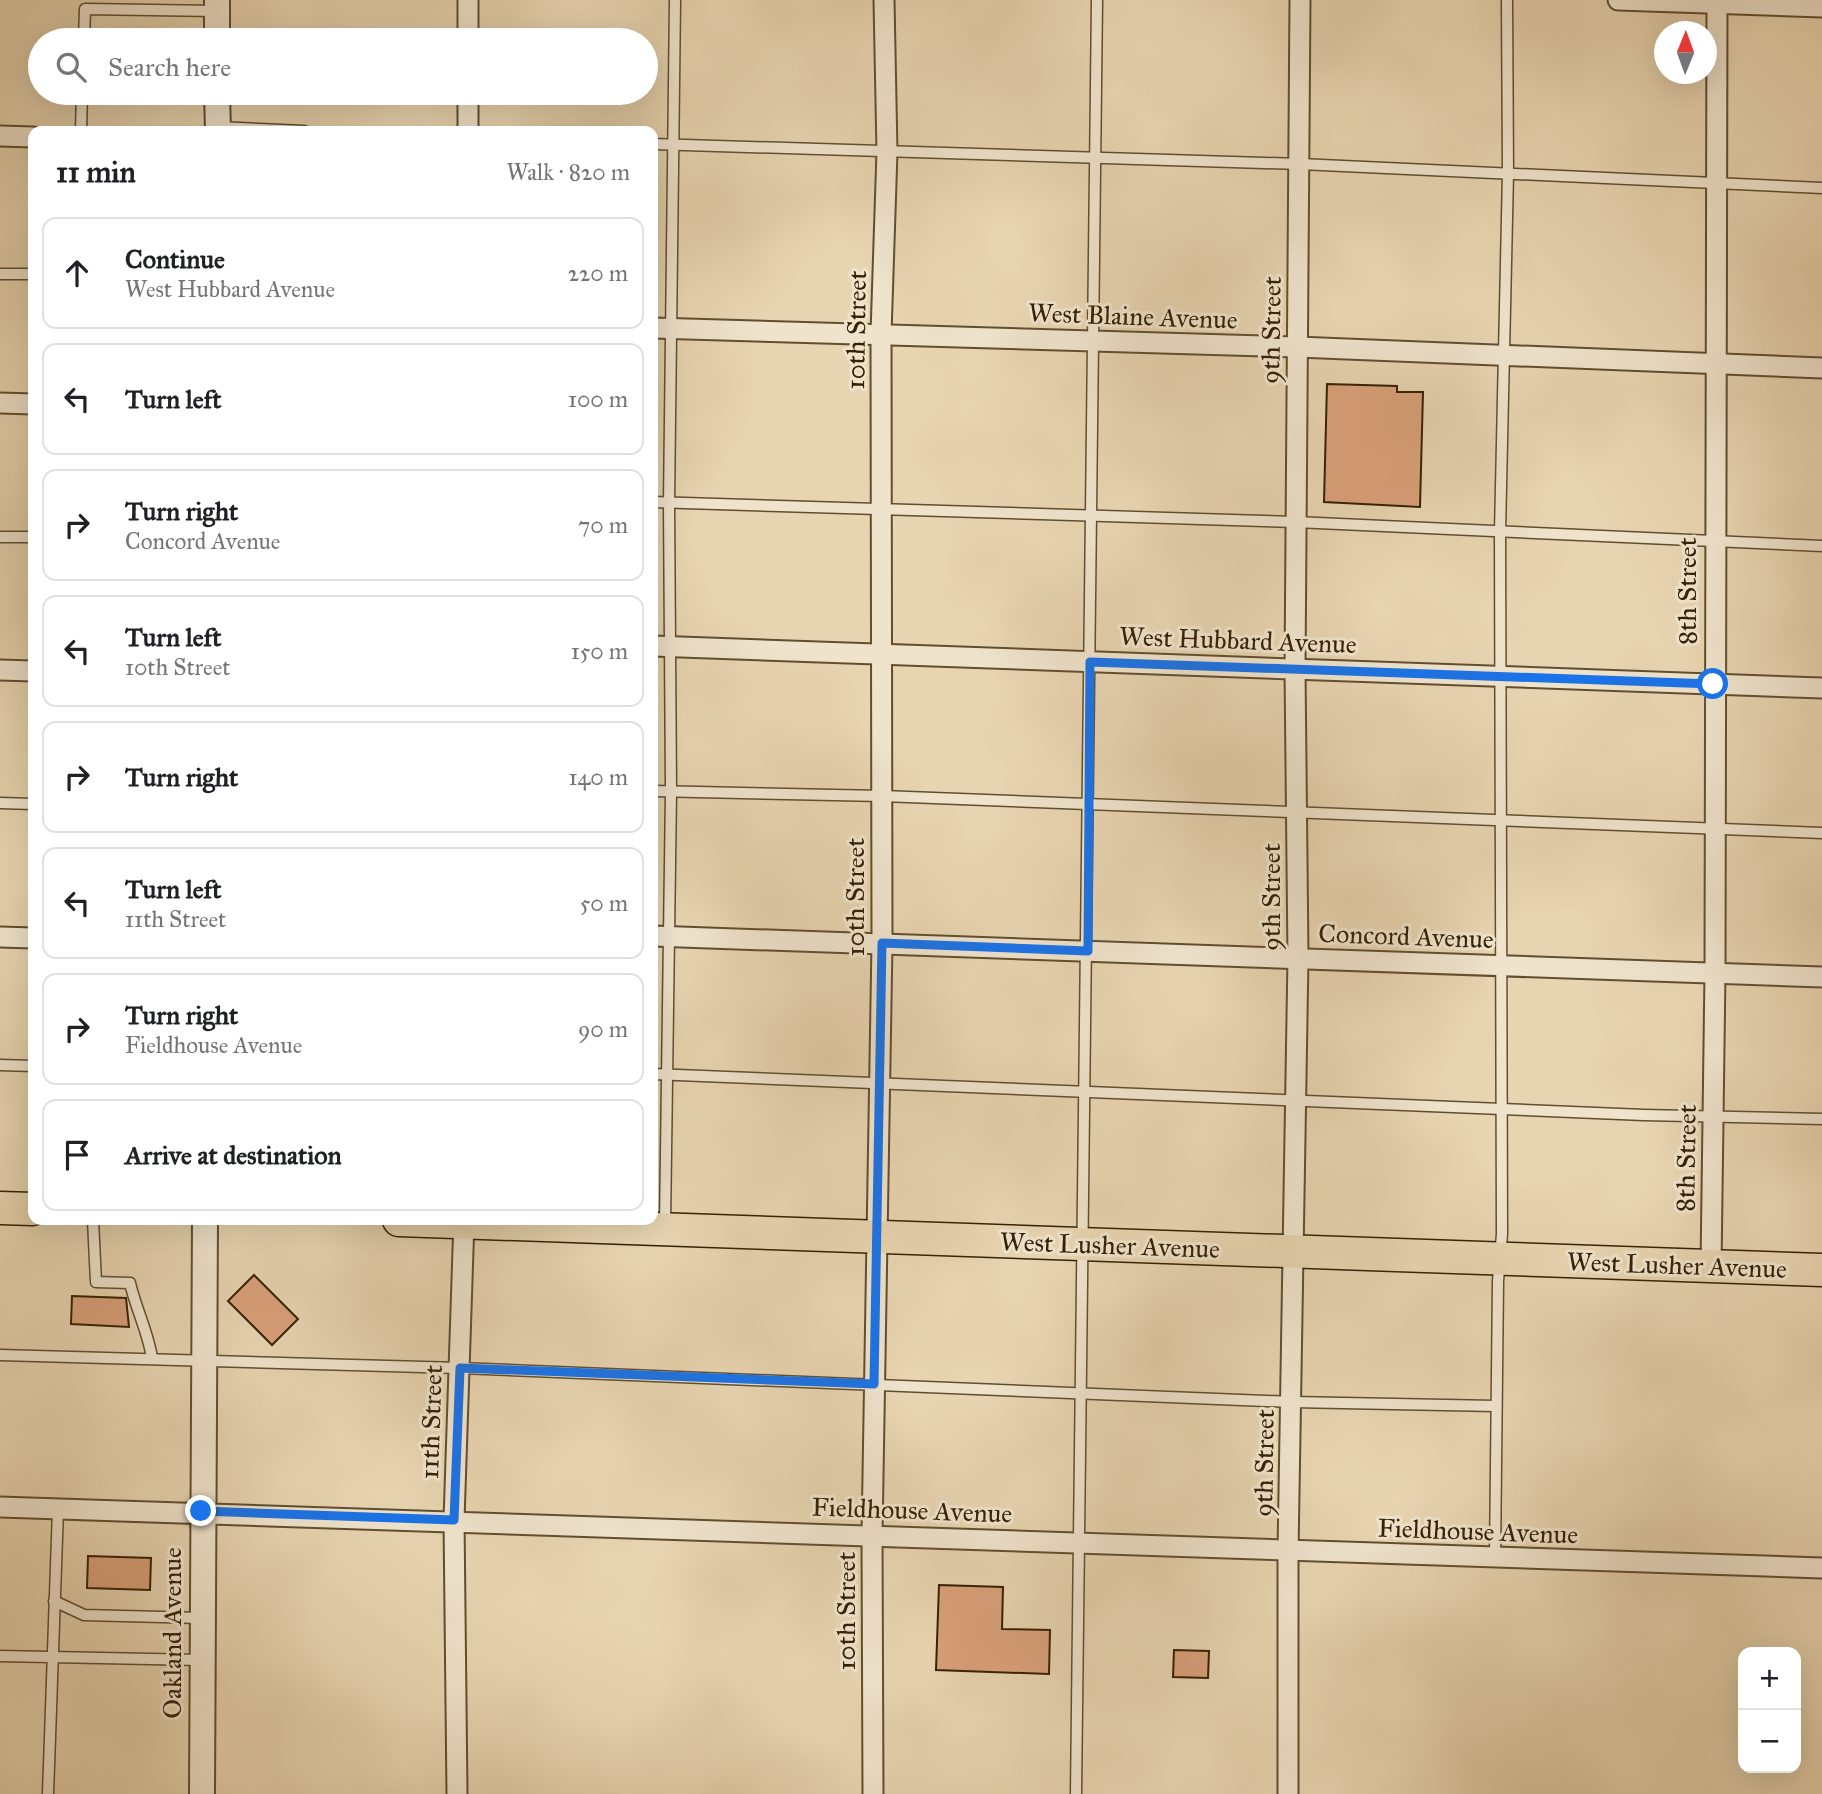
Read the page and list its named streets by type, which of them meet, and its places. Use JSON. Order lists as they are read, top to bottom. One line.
{"streets":{"main road":["West Lusher Avenue"],"street":["West Blaine Avenue","10th Street","9th Street","8th Street","West Hubbard Avenue","Concord Avenue","11th Street","Fieldhouse Avenue","Oakland Avenue"]},"crossings":[["West Blaine Avenue","10th Street"],["West Blaine Avenue","9th Street"],["West Blaine Avenue","8th Street"],["10th Street","West Hubbard Avenue"],["10th Street","Concord Avenue"],["10th Street","West Lusher Avenue"],["10th Street","Fieldhouse Avenue"],["9th Street","West Hubbard Avenue"],["9th Street","Concord Avenue"],["9th Street","West Lusher Avenue"],["9th Street","Fieldhouse Avenue"],["8th Street","West Hubbard Avenue"],["8th Street","Concord Avenue"],["8th Street","West Lusher Avenue"],["11th Street","Fieldhouse Avenue"],["Fieldhouse Avenue","Oakland Avenue"]],"north":"top","page":{"search":"Search here","heading":["11 min","Walk · 820 m"],"list":[["Continue","West Hubbard Avenue","220 m"],["Turn left","100 m"],["Turn right","Concord Avenue","70 m"],["Turn left","10th Street","150 m"],["Turn right","140 m"],["Turn left","11th Street","50 m"],["Turn right","Fieldhouse Avenue","90 m"],"Arrive at destination"],"map_buttons":["+","−"]}}
